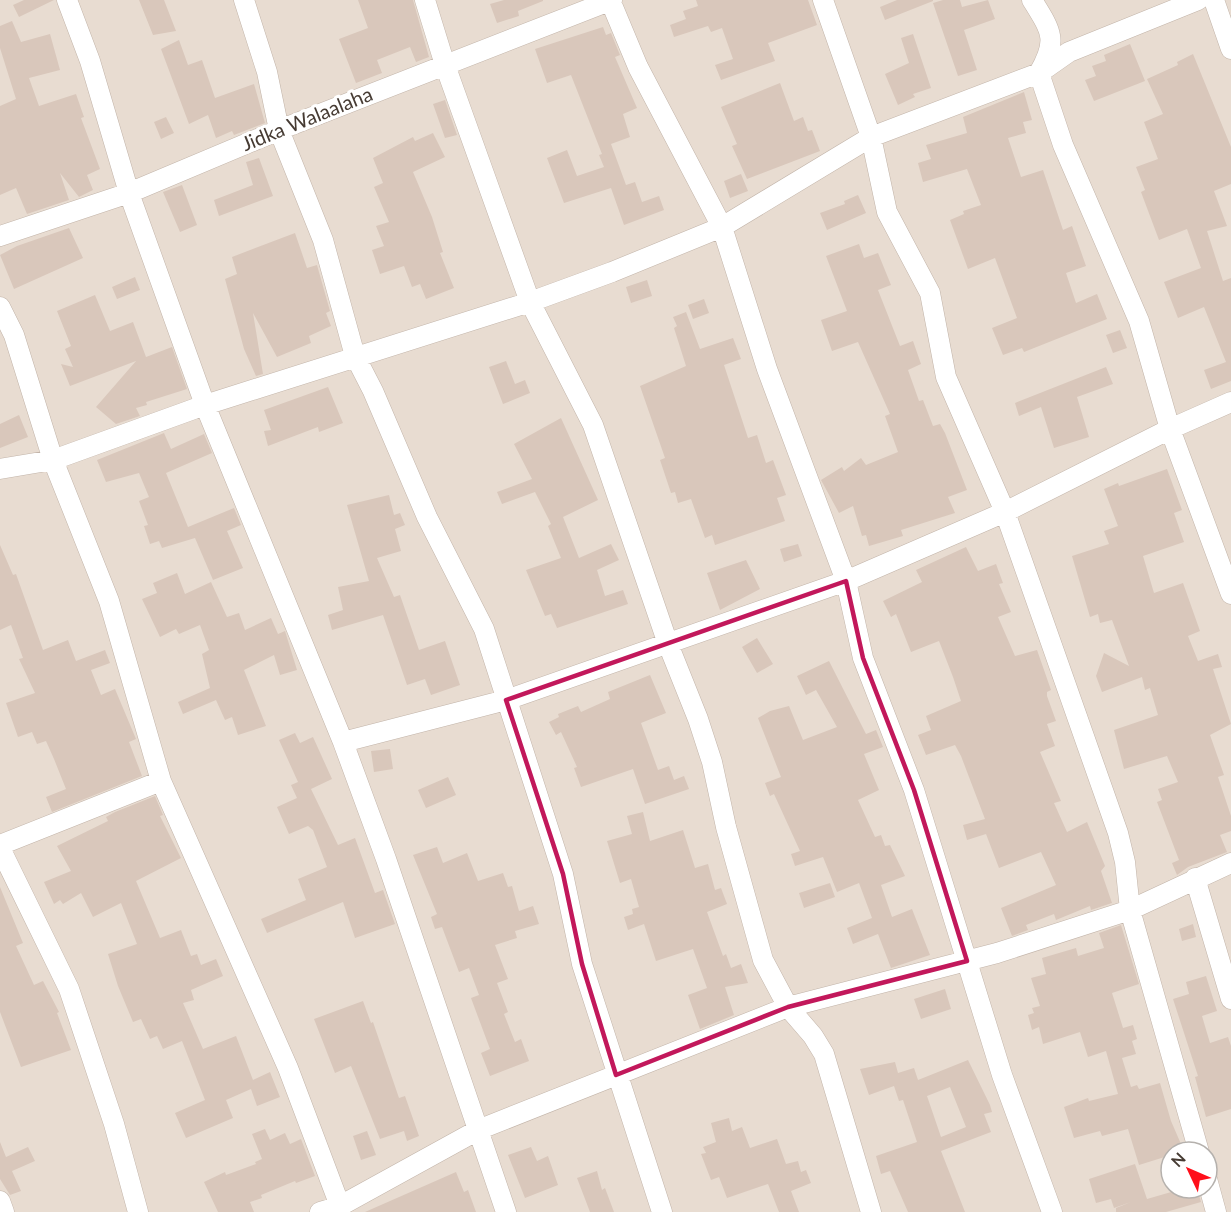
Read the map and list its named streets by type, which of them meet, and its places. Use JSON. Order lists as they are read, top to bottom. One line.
{"streets":{"street":["Jidka Walaalaha"]},"north":"top left"}
